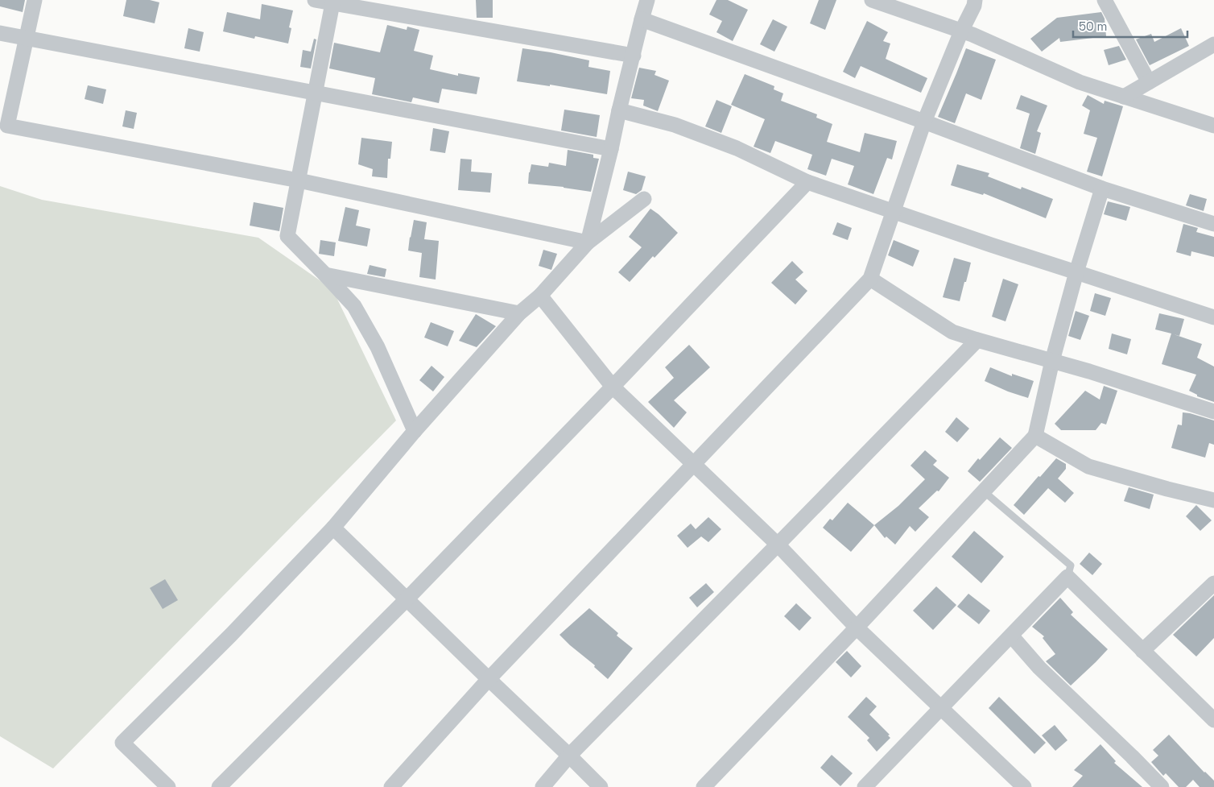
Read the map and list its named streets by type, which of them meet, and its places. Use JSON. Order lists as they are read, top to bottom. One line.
{"scale_bar":"50 m"}
